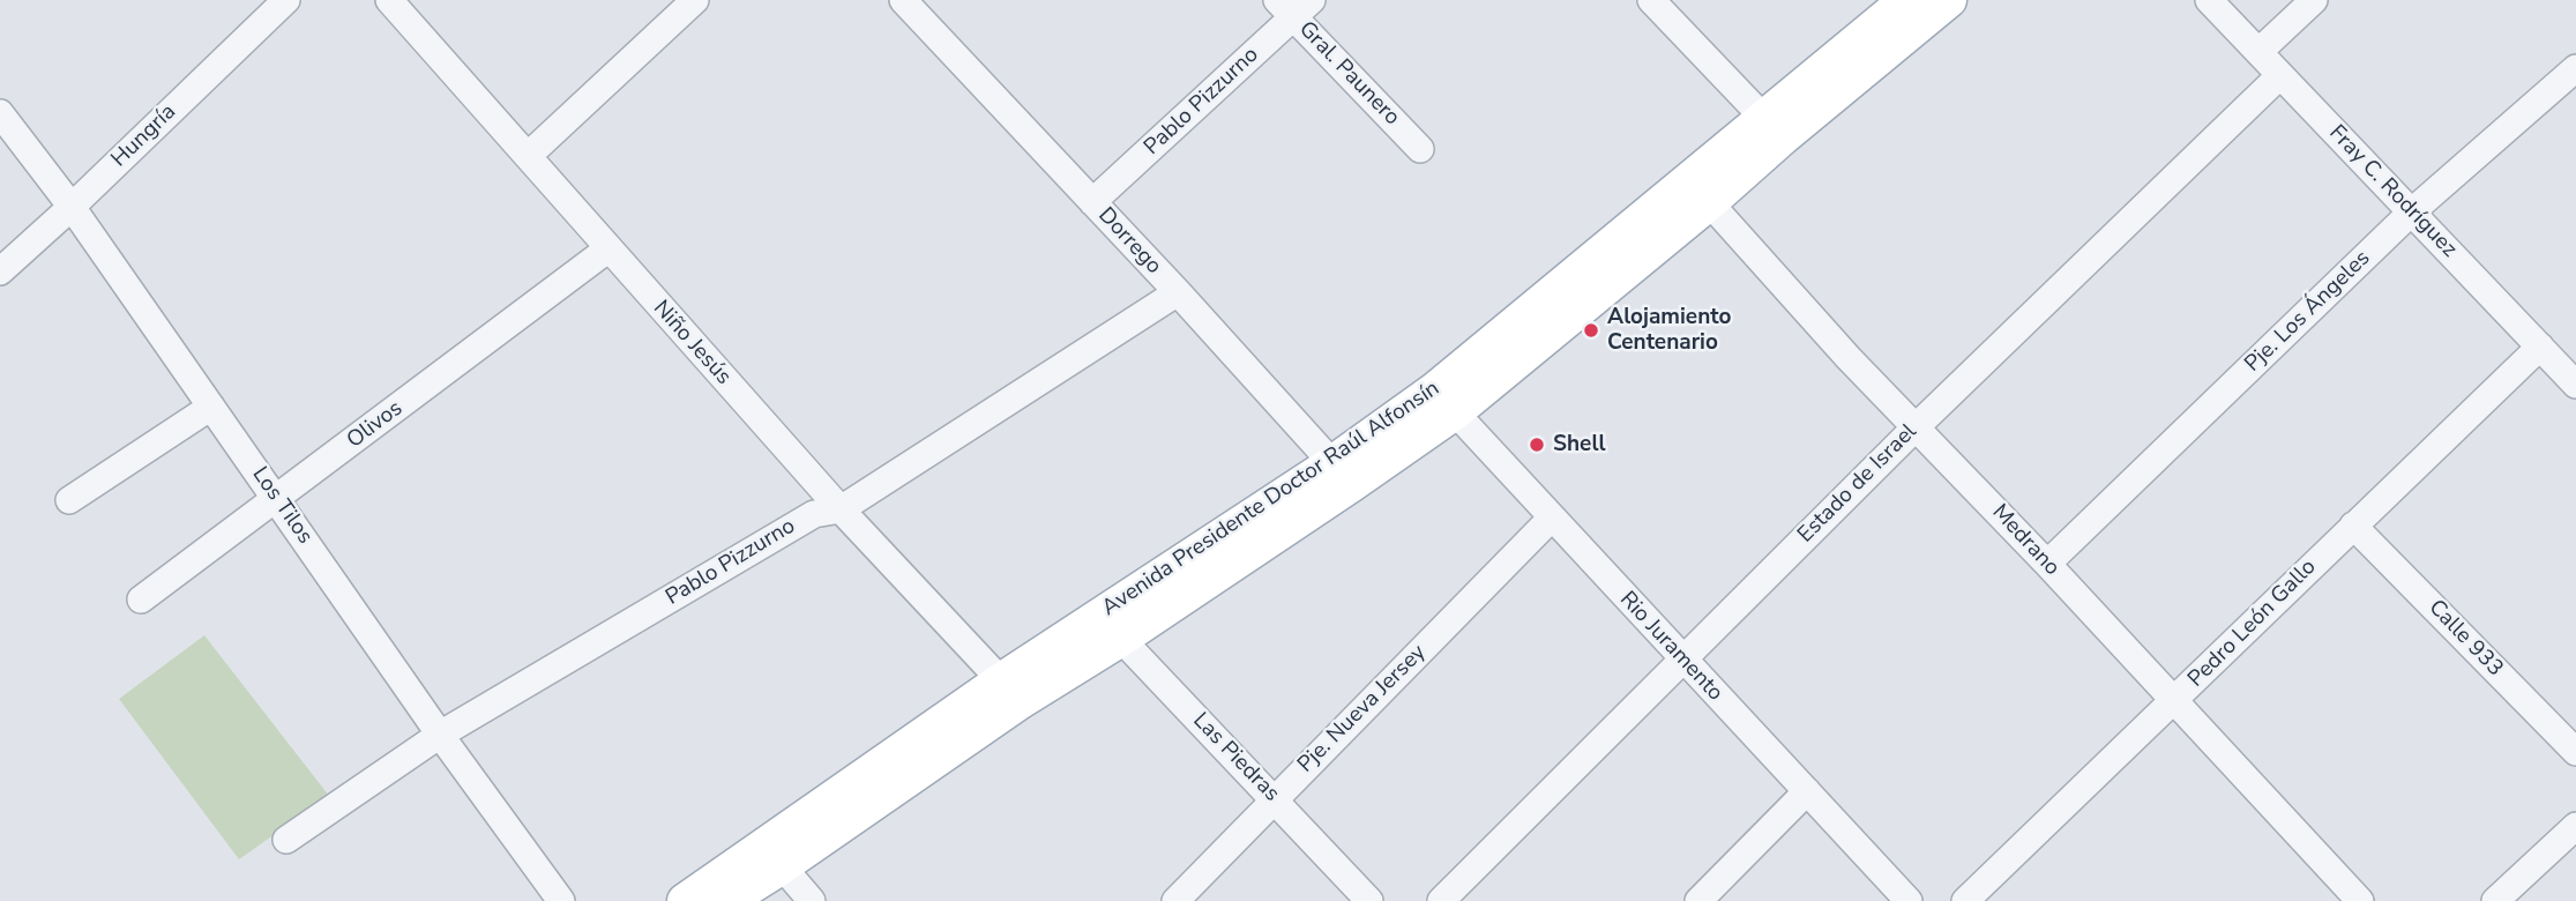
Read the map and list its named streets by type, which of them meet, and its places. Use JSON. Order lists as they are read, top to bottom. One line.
{"streets":{"main road":["Avenida Presidente Doctor Raúl Alfonsín"],"street":["Gral. Paunero","Pablo Pizzurno","Hungría","Fray C. Rodríguez","Dorrego","Pje. Los Ángeles","Niño Jesús","Olivos","Estado de Israel","Los Tilos","Medrano","Pedro León Gallo","Calle 933","Rio Juramento","Pje. Nueva Jersey","Las Piedras"]},"crossings":[["Gral. Paunero","Pablo Pizzurno"],["Pablo Pizzurno","Dorrego"],["Pablo Pizzurno","Niño Jesús"],["Pablo Pizzurno","Los Tilos"],["Hungría","Los Tilos"],["Fray C. Rodríguez","Pje. Los Ángeles"],["Fray C. Rodríguez","Estado de Israel"],["Fray C. Rodríguez","Pedro León Gallo"],["Dorrego","Avenida Presidente Doctor Raúl Alfonsín"],["Pje. Los Ángeles","Medrano"],["Niño Jesús","Olivos"],["Niño Jesús","Avenida Presidente Doctor Raúl Alfonsín"],["Olivos","Los Tilos"],["Estado de Israel","Medrano"],["Estado de Israel","Rio Juramento"],["Avenida Presidente Doctor Raúl Alfonsín","Medrano"],["Avenida Presidente Doctor Raúl Alfonsín","Rio Juramento"],["Avenida Presidente Doctor Raúl Alfonsín","Las Piedras"],["Medrano","Pedro León Gallo"],["Pedro León Gallo","Calle 933"],["Rio Juramento","Pje. Nueva Jersey"],["Pje. Nueva Jersey","Las Piedras"]],"places":["Alojamiento Centenario","Shell"]}
